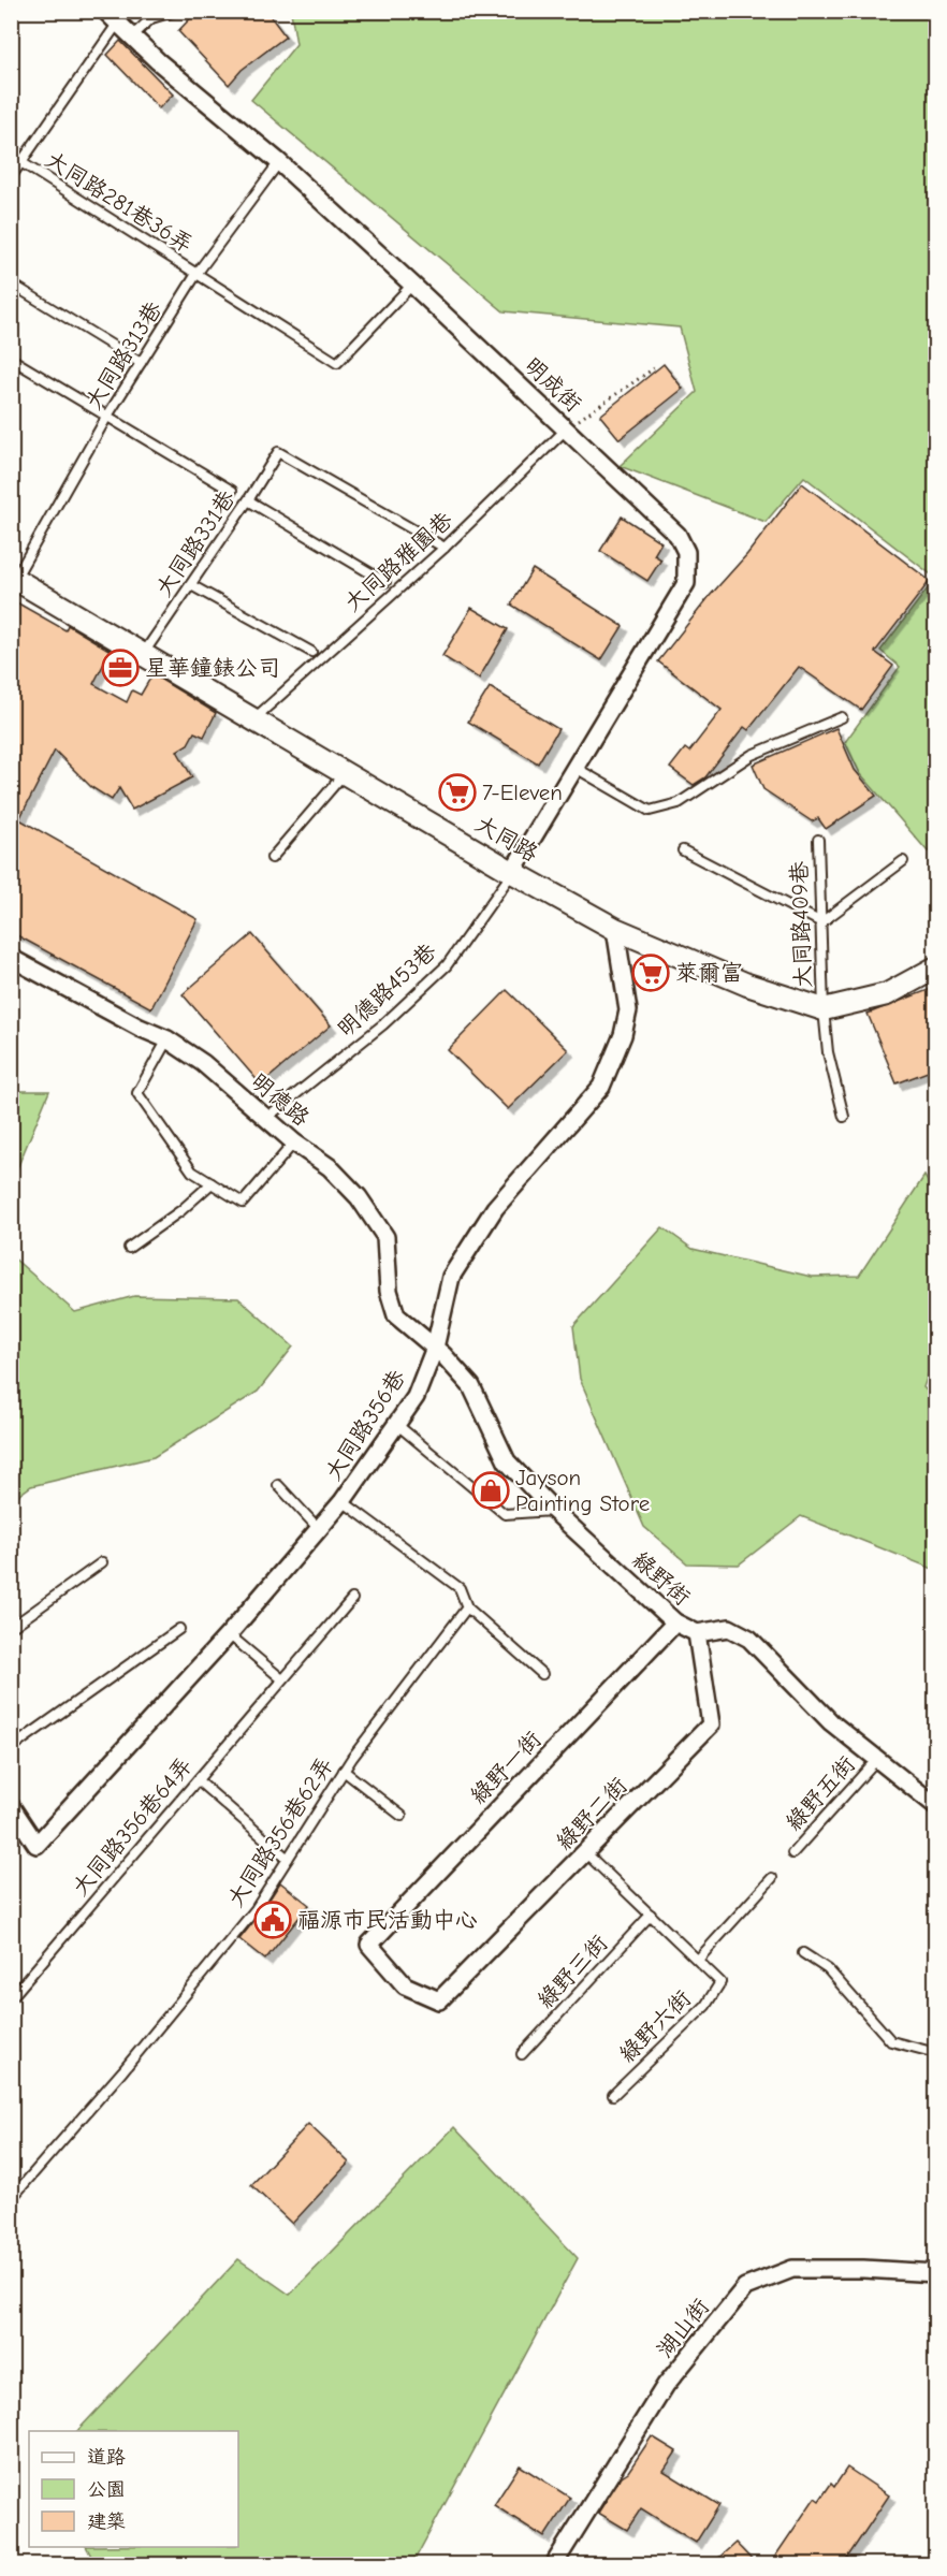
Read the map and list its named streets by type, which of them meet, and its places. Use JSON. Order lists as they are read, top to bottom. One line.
{"streets":{"street":["明成街","大同路","明德路","大同路356巷","綠野街","綠野一街","綠野二街","湖山街"],"lane":["大同路281巷36弄","大同路313巷","大同路331巷","大同路雅園巷","大同路409巷","明德路453巷","綠野五街","大同路356巷64弄","大同路356巷62弄","綠野三街","綠野六街"]},"crossings":[["大同路281巷36弄","大同路313巷"],["大同路281巷36弄","明成街"],["大同路313巷","明成街"],["大同路313巷","大同路"],["明成街","大同路雅園巷"],["明成街","大同路"],["明成街","明德路453巷"],["大同路331巷","大同路雅園巷"],["大同路331巷","大同路"],["大同路雅園巷","大同路"],["大同路","大同路409巷"],["大同路","明德路453巷"],["大同路","大同路356巷"],["明德路453巷","明德路"],["明德路","大同路356巷"],["明德路","綠野街"],["大同路356巷","綠野街"],["綠野街","綠野一街"],["綠野街","綠野五街"],["綠野街","綠野二街"],["綠野一街","綠野二街"]],"places":{"office":["星華鐘錶公司"],"supermarket":["7-Eleven","萊爾富"],"shop":["Jayson Painting Store"],"public building":["福源市民活動中心"]},"legend":["道路","公園","建築"]}
